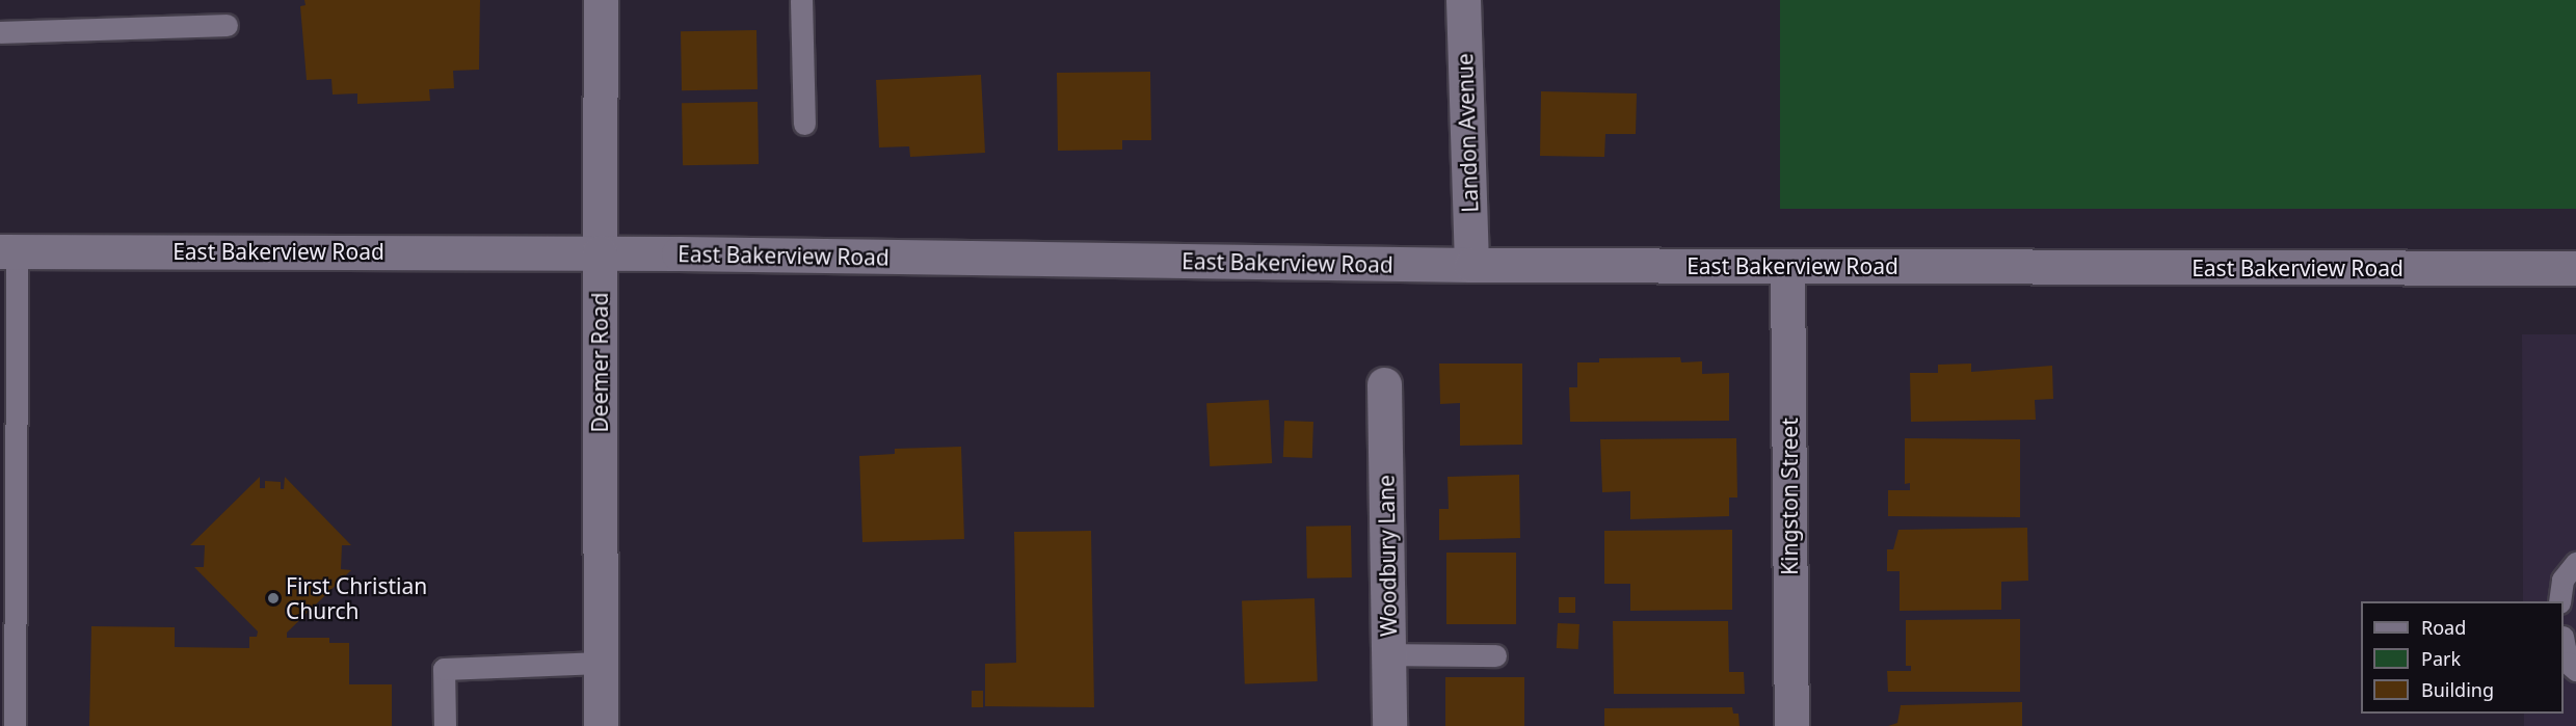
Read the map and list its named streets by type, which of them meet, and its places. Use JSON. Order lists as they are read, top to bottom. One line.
{"streets":{"main road":["Landon Avenue","East Bakerview Road","Deemer Road","Kingston Street","Woodbury Lane"]},"crossings":[["Landon Avenue","East Bakerview Road"],["East Bakerview Road","Deemer Road"],["East Bakerview Road","Kingston Street"]],"places":["First Christian Church"],"legend":["Road","Park","Building"]}
